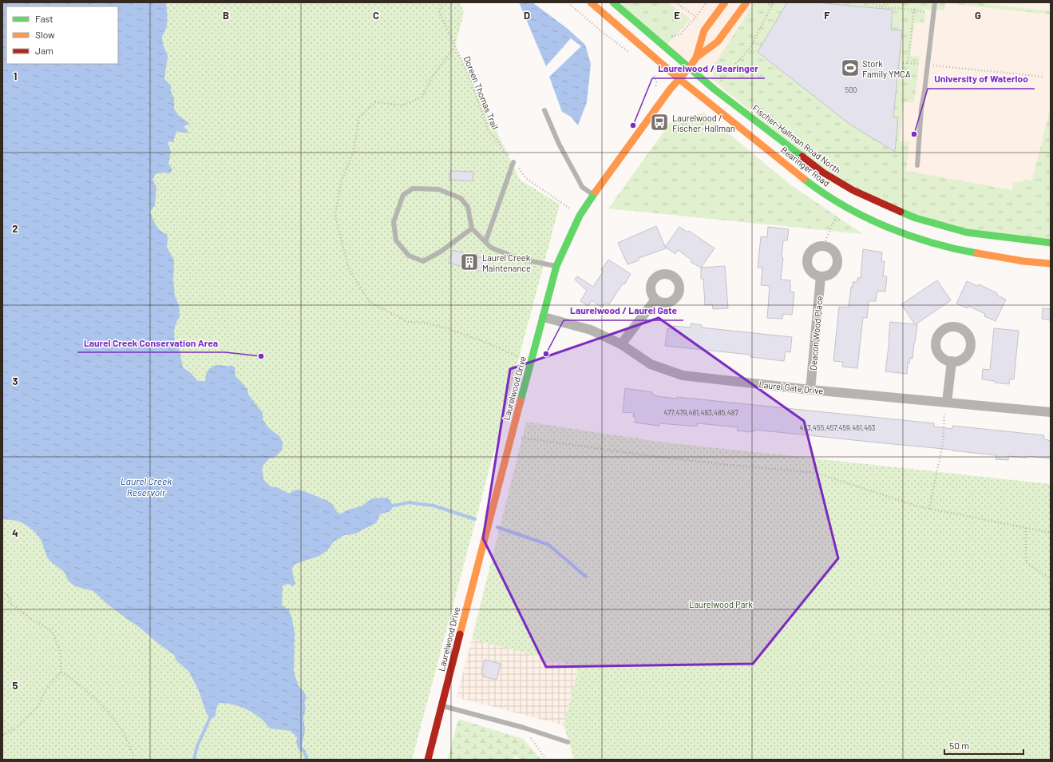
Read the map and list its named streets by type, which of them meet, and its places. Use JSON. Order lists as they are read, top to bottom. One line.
{"streets":{"main road":["Fischer-Hallman Road North","Bearinger Road","Laurelwood Drive"],"street":["Deacon Wood Place","Laurel Gate Drive"],"path":["Doreen Thomas Trail"]},"crossings":[["Fischer-Hallman Road North","Laurelwood Drive"],["Bearinger Road","Laurelwood Drive"],["Deacon Wood Place","Laurel Gate Drive"],["Laurel Gate Drive","Laurelwood Drive"]],"water":["Laurel Creek Reservoir"],"parks":["Laurelwood Park"],"places":{"sports":["Stork Family YMCA"],"bus stop":["Laurelwood / Fischer-Hallman"],"other":["Laurelwood / Bearinger","University of Waterloo","Laurelwood / Laurel Gate","Laurel Creek Conservation Area"],"building":["Laurel Creek Maintenance"]},"house_numbers":["500","477,479,481,483,485,487","453,455,457,459.461,463"],"legend":["Fast","Slow","Jam"],"scale_bar":"50 m","grid":{"columns":["B","C","D","E","F","G"],"rows":["1","2","3","4","5"]}}
